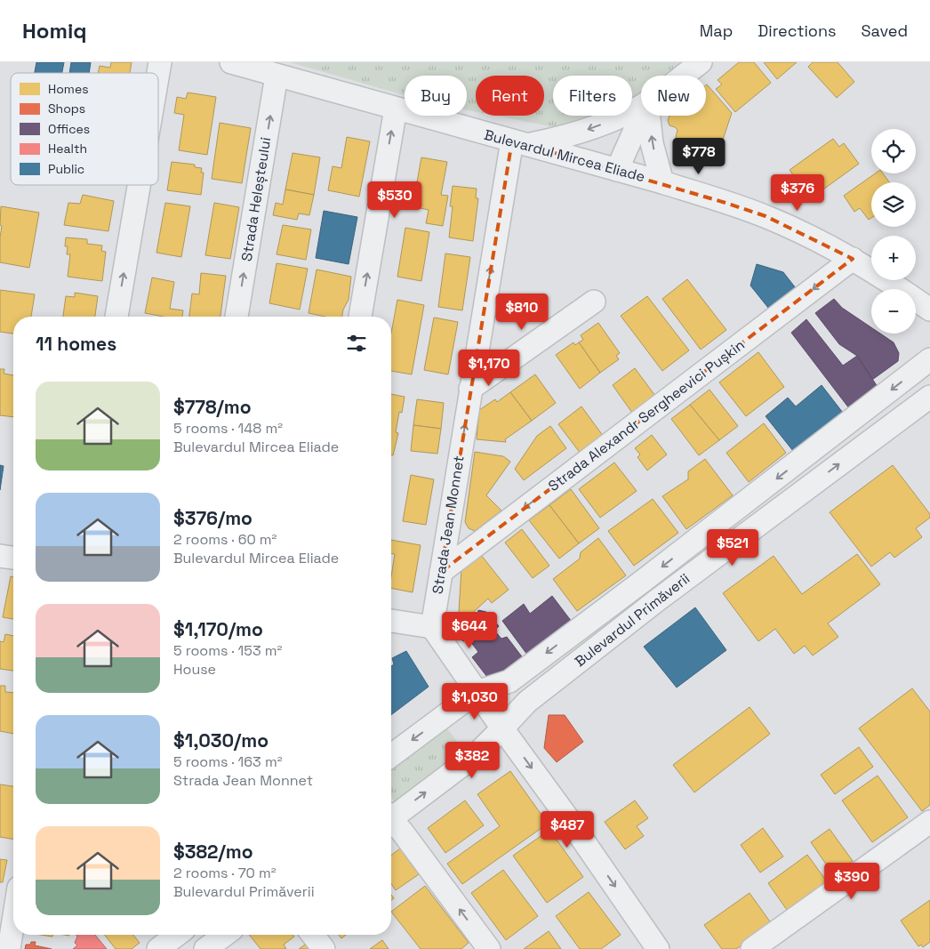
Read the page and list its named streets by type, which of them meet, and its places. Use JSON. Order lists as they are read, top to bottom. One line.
{"streets":{"street":["Bulevardul Mircea Eliade","Strada Heleșteului","Strada Alexandr Sergheevici Pușkin","Strada Jean Monnet","Bulevardul Primăverii"]},"crossings":[["Bulevardul Mircea Eliade","Strada Heleșteului"],["Bulevardul Mircea Eliade","Strada Alexandr Sergheevici Pușkin"],["Bulevardul Mircea Eliade","Strada Jean Monnet"],["Strada Alexandr Sergheevici Pușkin","Strada Jean Monnet"]],"one_way":["Strada Alexandr Sergheevici Pușkin"],"legend":["Homes","Shops","Offices","Health","Public"],"page":{"header":"Homiq","nav":["Map","Directions","Saved"],"chip":["Buy","Rent","Filters","New"],"map_buttons":["+","−"],"price":["$778","$376","$530","$810","$1,170","$521","$644","$1,030","$382","$487","$390"],"heading":"11 homes","list":[{"name":"$778/mo","note":"5 rooms · 148 m² · Bulevardul Mircea Eliade"},{"name":"$376/mo","note":"2 rooms · 60 m² · Bulevardul Mircea Eliade"},{"name":"$1,170/mo","note":"5 rooms · 153 m² · House"},{"name":"$1,030/mo","note":"5 rooms · 163 m² · Strada Jean Monnet"},{"name":"$382/mo","note":"2 rooms · 70 m² · Bulevardul Primăverii"}]}}
